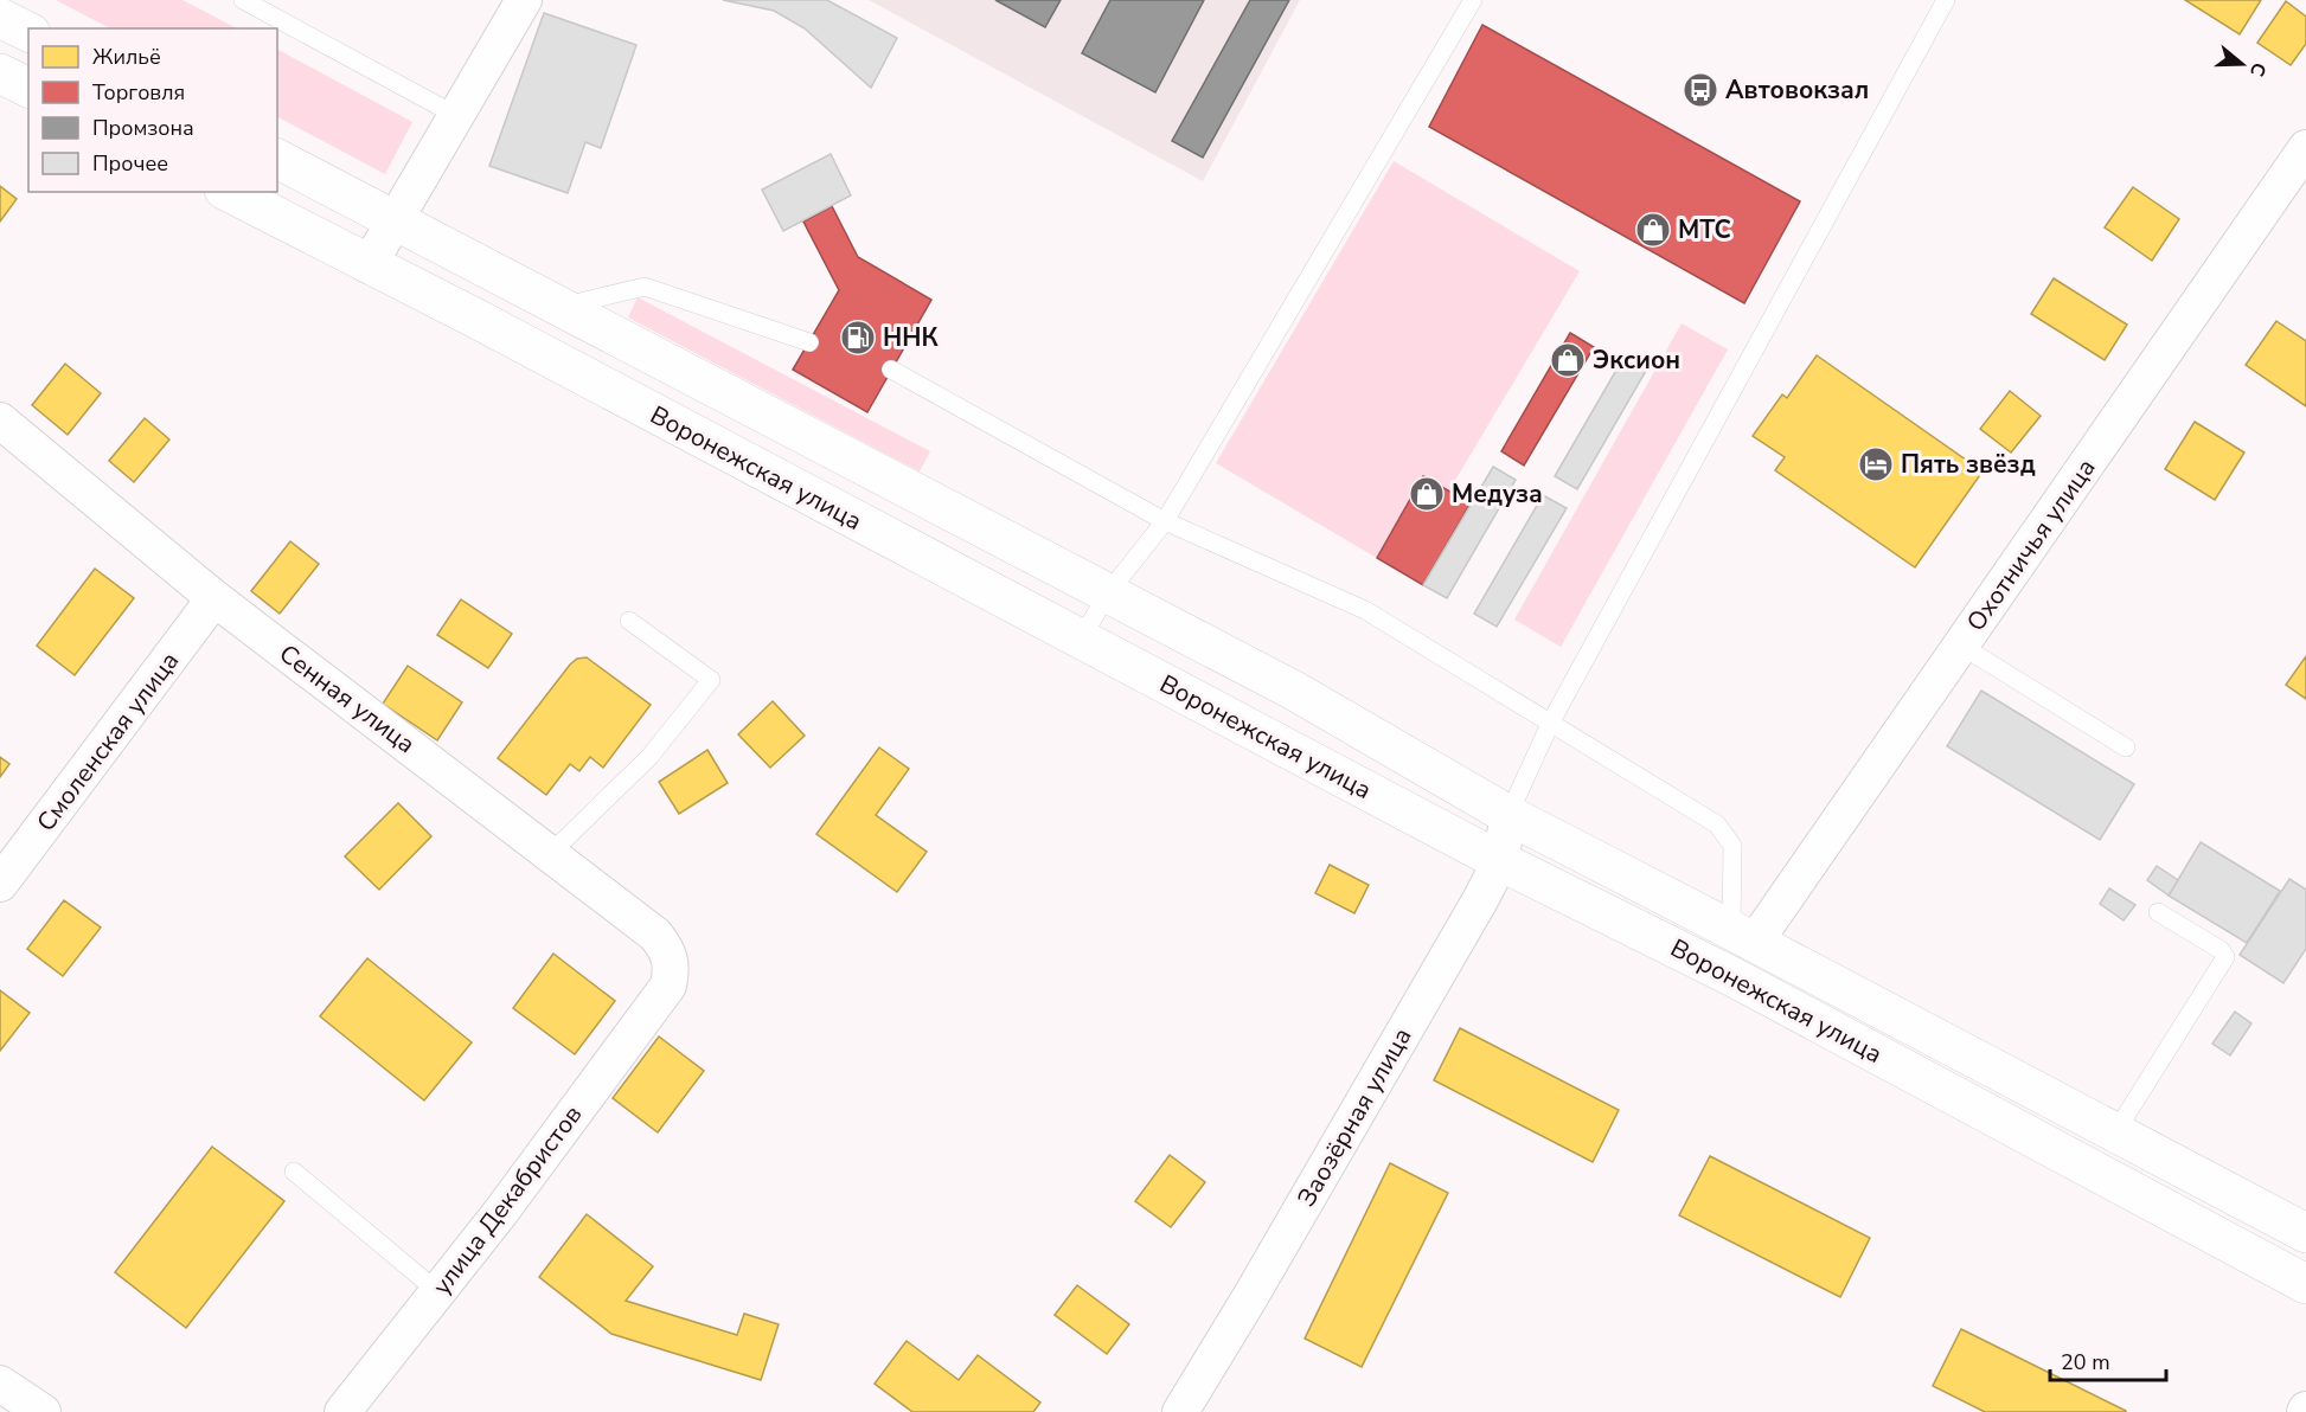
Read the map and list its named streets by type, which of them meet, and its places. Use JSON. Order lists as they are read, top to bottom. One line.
{"streets":{"main road":["Воронежская улица"],"street":["Охотничья улица","Сенная улица","Смоленская улица","Заозёрная улица","улица Декабристов"]},"crossings":[["Воронежская улица","Охотничья улица"],["Воронежская улица","Заозёрная улица"],["Сенная улица","Смоленская улица"],["Сенная улица","улица Декабристов"]],"places":{"bus stop":["Автовокзал"],"shop":["МТС","Эксион","Медуза"],"fuel station":["ННК"],"hotel":["Пять звёзд"]},"legend":["Жильё","Торговля","Промзона","Прочее"],"scale_bar":"20 m","north":"right"}
